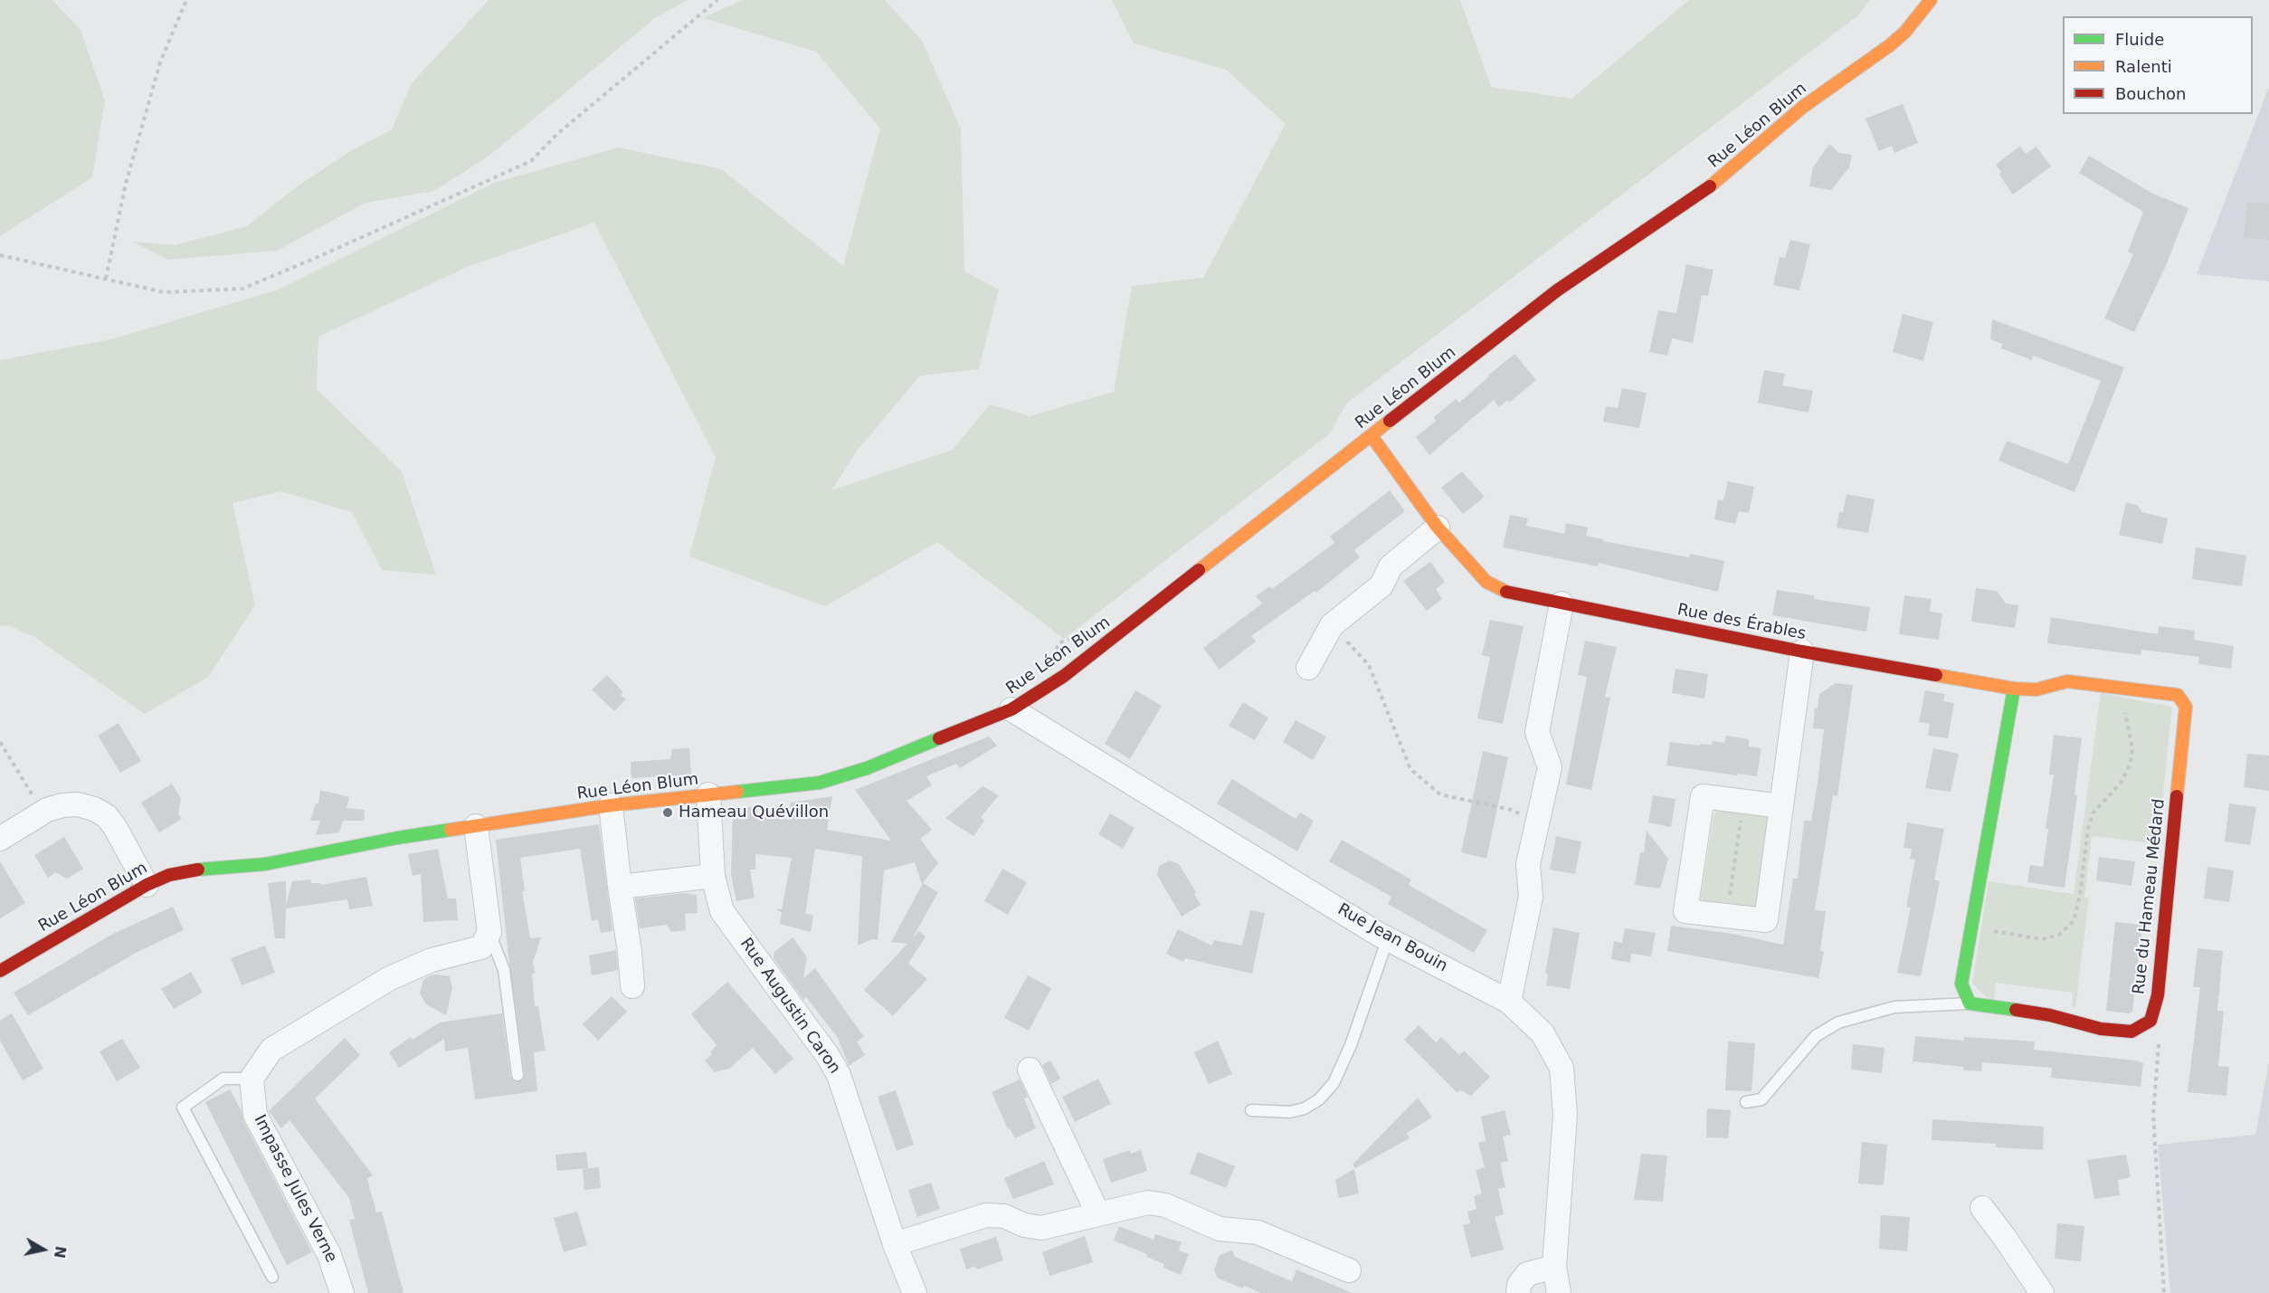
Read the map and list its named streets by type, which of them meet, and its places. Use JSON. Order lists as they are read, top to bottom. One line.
{"streets":{"street":["Rue Léon Blum","Rue des Érables","Rue du Hameau Médard","Rue Jean Bouin","Rue Augustin Caron","Impasse Jules Verne"]},"crossings":[["Rue Léon Blum","Rue des Érables"],["Rue Léon Blum","Rue Jean Bouin"],["Rue Léon Blum","Rue Augustin Caron"],["Rue des Érables","Rue du Hameau Médard"]],"places":["Hameau Quévillon"],"legend":["Fluide","Ralenti","Bouchon"],"north":"right"}
